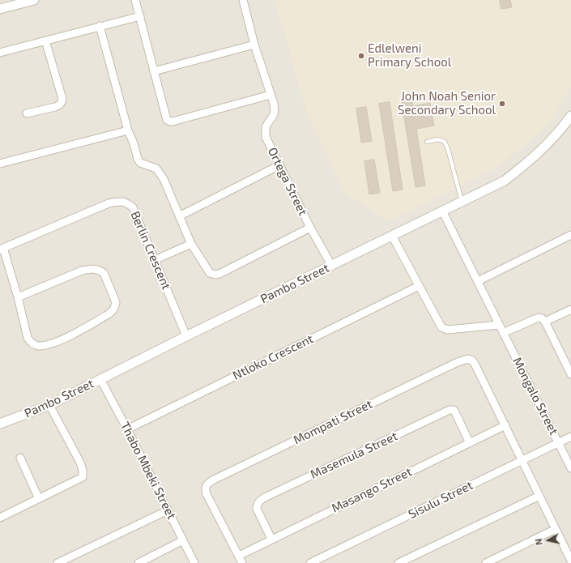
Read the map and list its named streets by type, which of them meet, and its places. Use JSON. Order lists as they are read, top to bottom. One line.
{"streets":{"street":["Ortega Street","Berlin Crescent","Pambo Street","Ntloko Crescent","Mongalo Street","Mompati Street","Masemula Street","Thabo Mbeki Street","Masango Street","Sisulu Street"]},"crossings":[["Ortega Street","Pambo Street"],["Berlin Crescent","Pambo Street"],["Pambo Street","Mongalo Street"],["Pambo Street","Thabo Mbeki Street"],["Ntloko Crescent","Thabo Mbeki Street"],["Mongalo Street","Sisulu Street"],["Mompati Street","Masango Street"],["Masemula Street","Masango Street"]],"places":["Edlelweni Primary School","John Noah Senior Secondary School"],"north":"left"}
